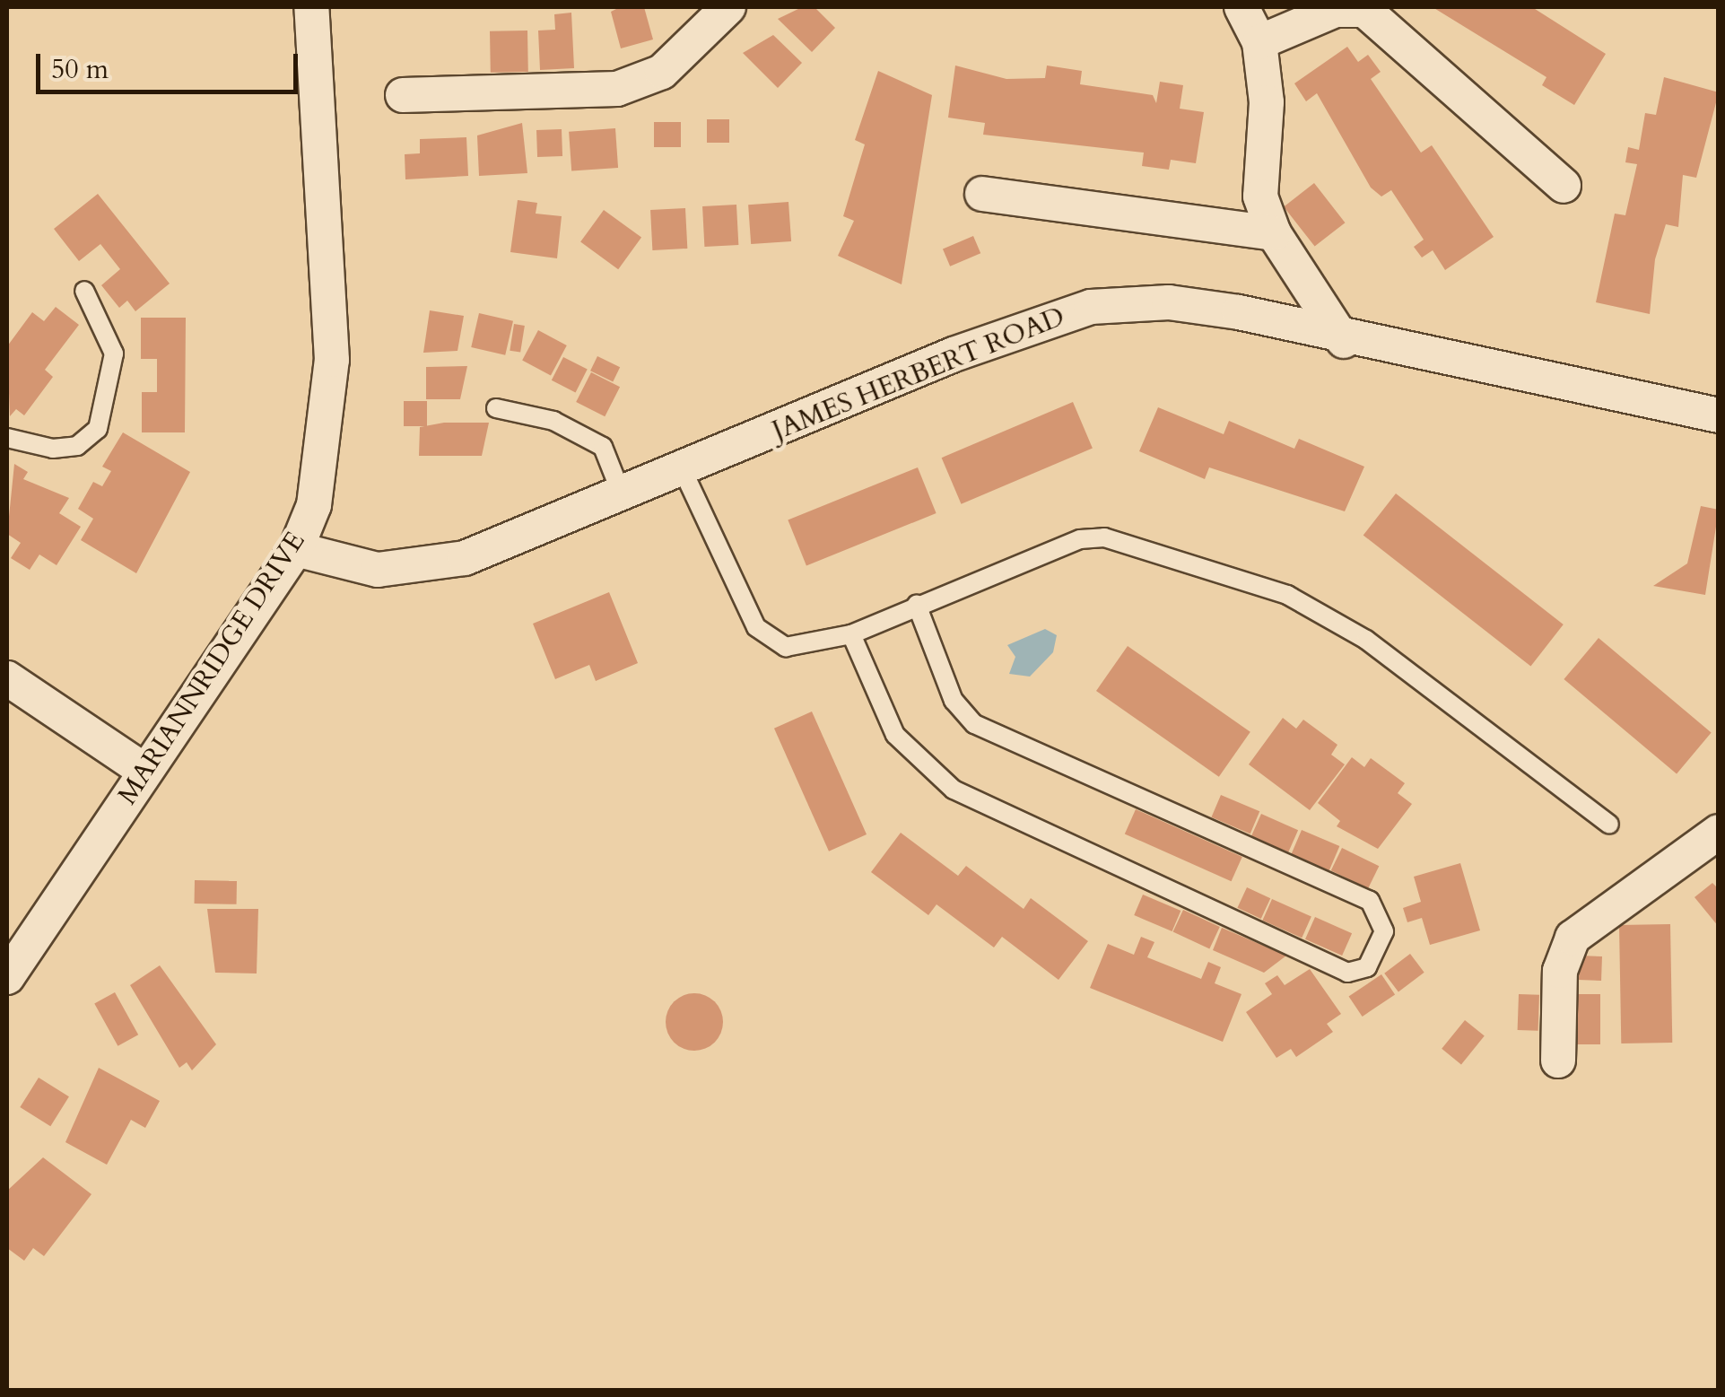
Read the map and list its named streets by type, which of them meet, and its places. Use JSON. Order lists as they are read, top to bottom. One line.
{"streets":{"street":["JAMES HERBERT ROAD","MARIANNRIDGE DRIVE"]},"crossings":[["JAMES HERBERT ROAD","MARIANNRIDGE DRIVE"]],"scale_bar":"50 m"}
